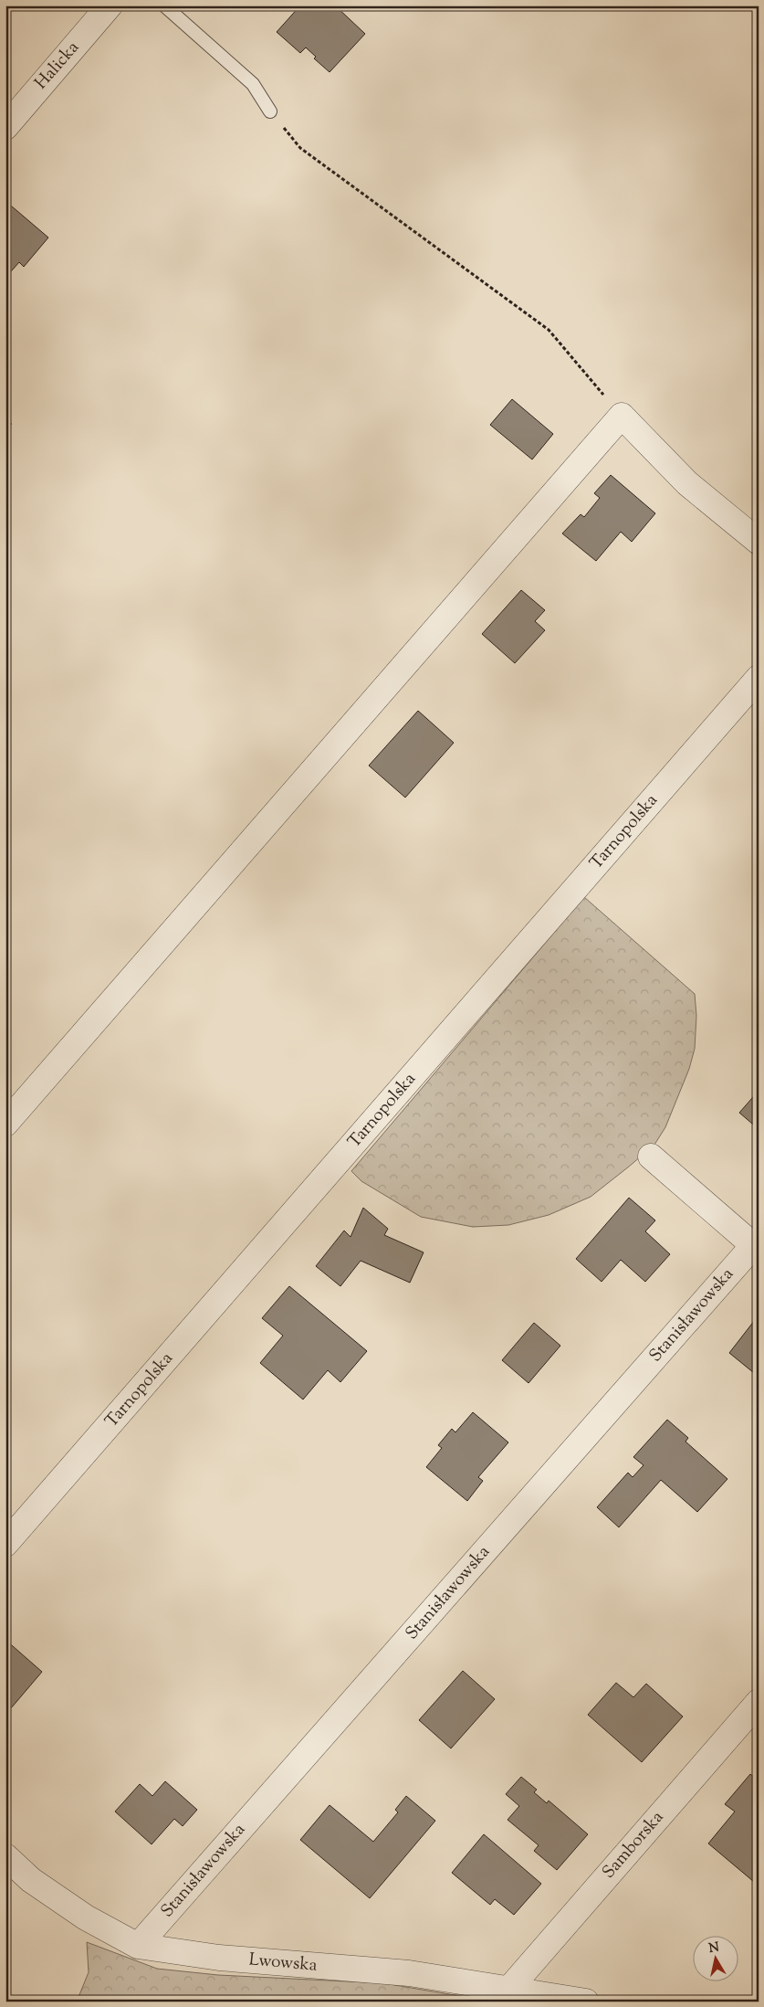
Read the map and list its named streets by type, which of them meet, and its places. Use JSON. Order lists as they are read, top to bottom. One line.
{"streets":{"street":["Halicka","Tarnopolska","Stanisławowska","Samborska","Lwowska"]},"crossings":[["Stanisławowska","Lwowska"],["Samborska","Lwowska"]],"north":"top"}
